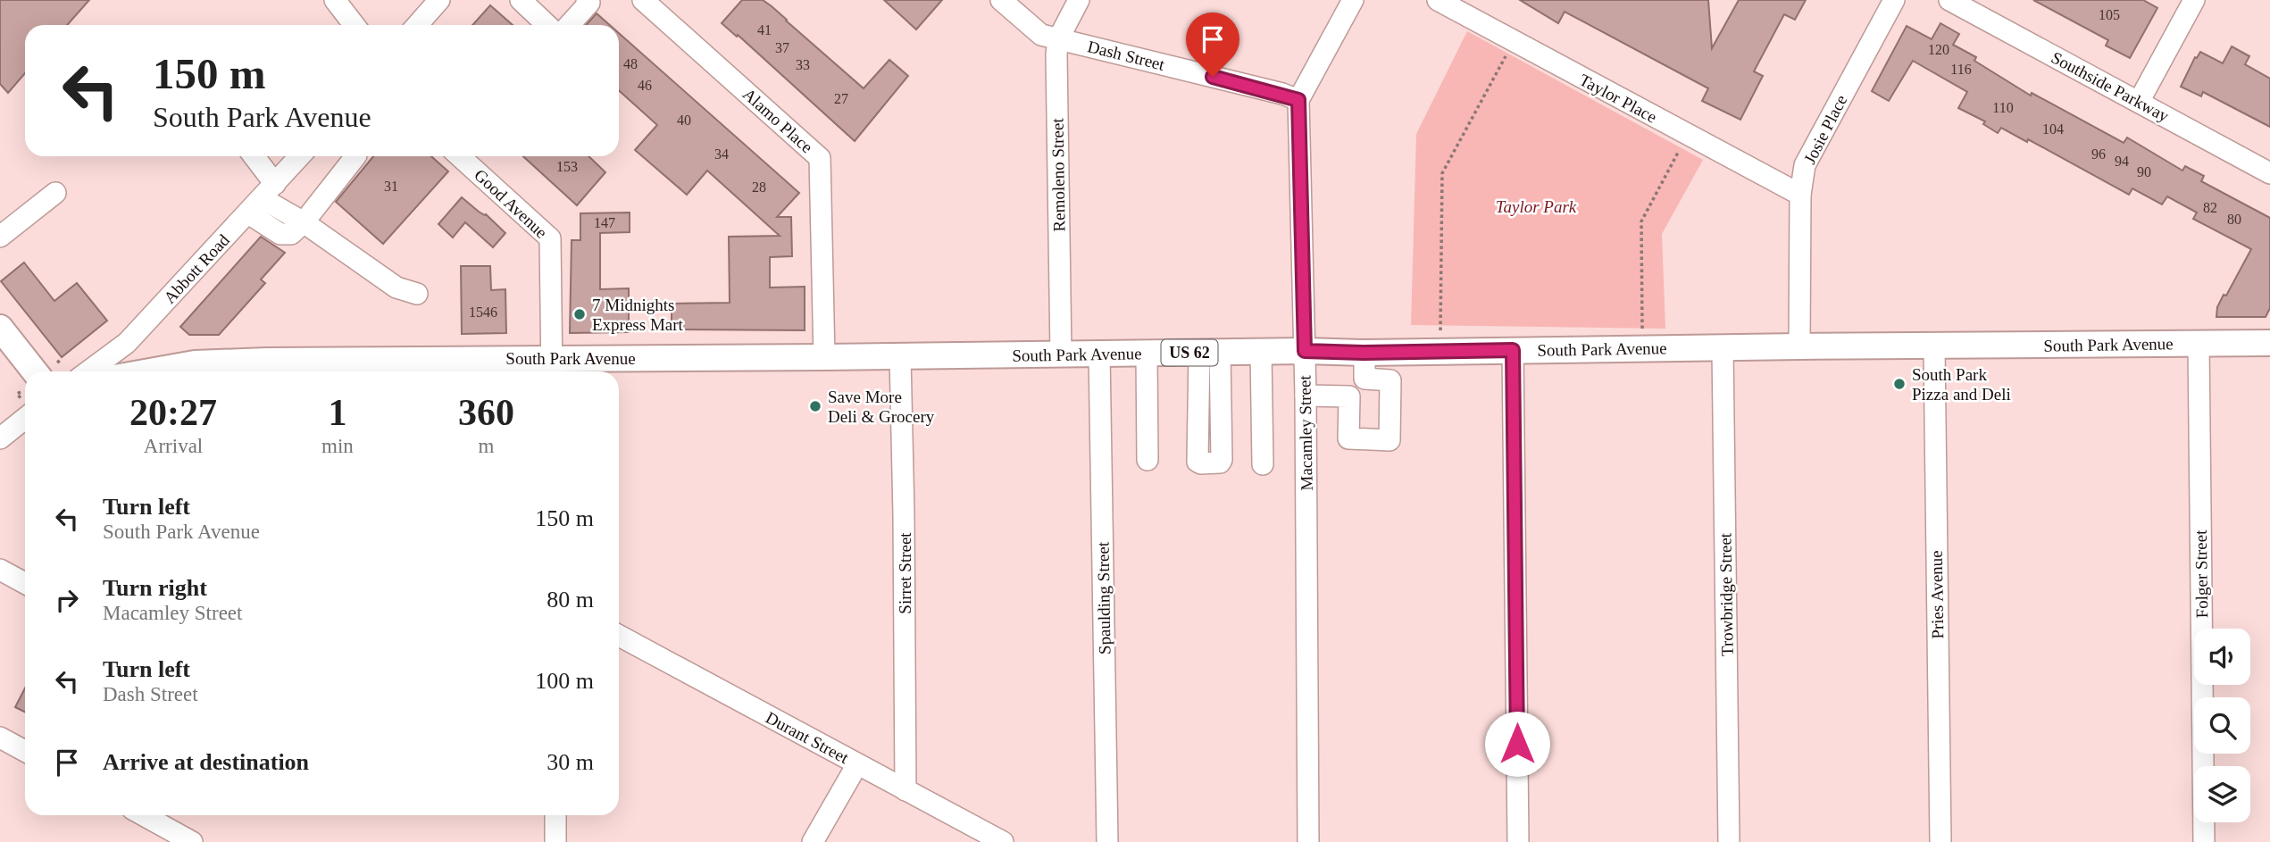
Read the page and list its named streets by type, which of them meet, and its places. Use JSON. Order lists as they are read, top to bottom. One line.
{"streets":{"main road":["South Park Avenue","US 62"],"street":["Dash Street","Southside Parkway","Taylor Place","Alamo Place","Josie Place","Remoleno Street","Good Avenue","Abbott Road","Macamley Street","Sirret Street","Folger Street","Trowbridge Street","Pries Avenue","Spaulding Street","Durant Street"]},"crossings":[["Dash Street","Remoleno Street"],["Dash Street","Macamley Street"],["Taylor Place","Josie Place"],["Alamo Place","South Park Avenue"],["Josie Place","South Park Avenue"],["Remoleno Street","South Park Avenue"],["Good Avenue","South Park Avenue"],["South Park Avenue","Macamley Street"],["South Park Avenue","Sirret Street"],["South Park Avenue","Folger Street"],["South Park Avenue","Trowbridge Street"],["South Park Avenue","Pries Avenue"],["South Park Avenue","Spaulding Street"],["Sirret Street","Durant Street"]],"parks":["Taylor Park"],"places":["7 Midnights Express Mart","South Park Pizza and Deli","Save More Deli & Grocery"],"house_numbers":["105","41","37","120","48","33","116","46","27","110","40","104","34","96","94","153","90","31","28","82","80","147","1546"],"page":{"turn":["150 m","South Park Avenue"],"eta":["20:27","Arrival","1","min","360","m"],"list":[{"name":"Turn left","note":"South Park Avenue","value":"150 m"},{"name":"Turn right","note":"Macamley Street","value":"80 m"},{"name":"Turn left","note":"Dash Street","value":"100 m"},{"name":"Arrive at destination","value":"30 m"}]}}
